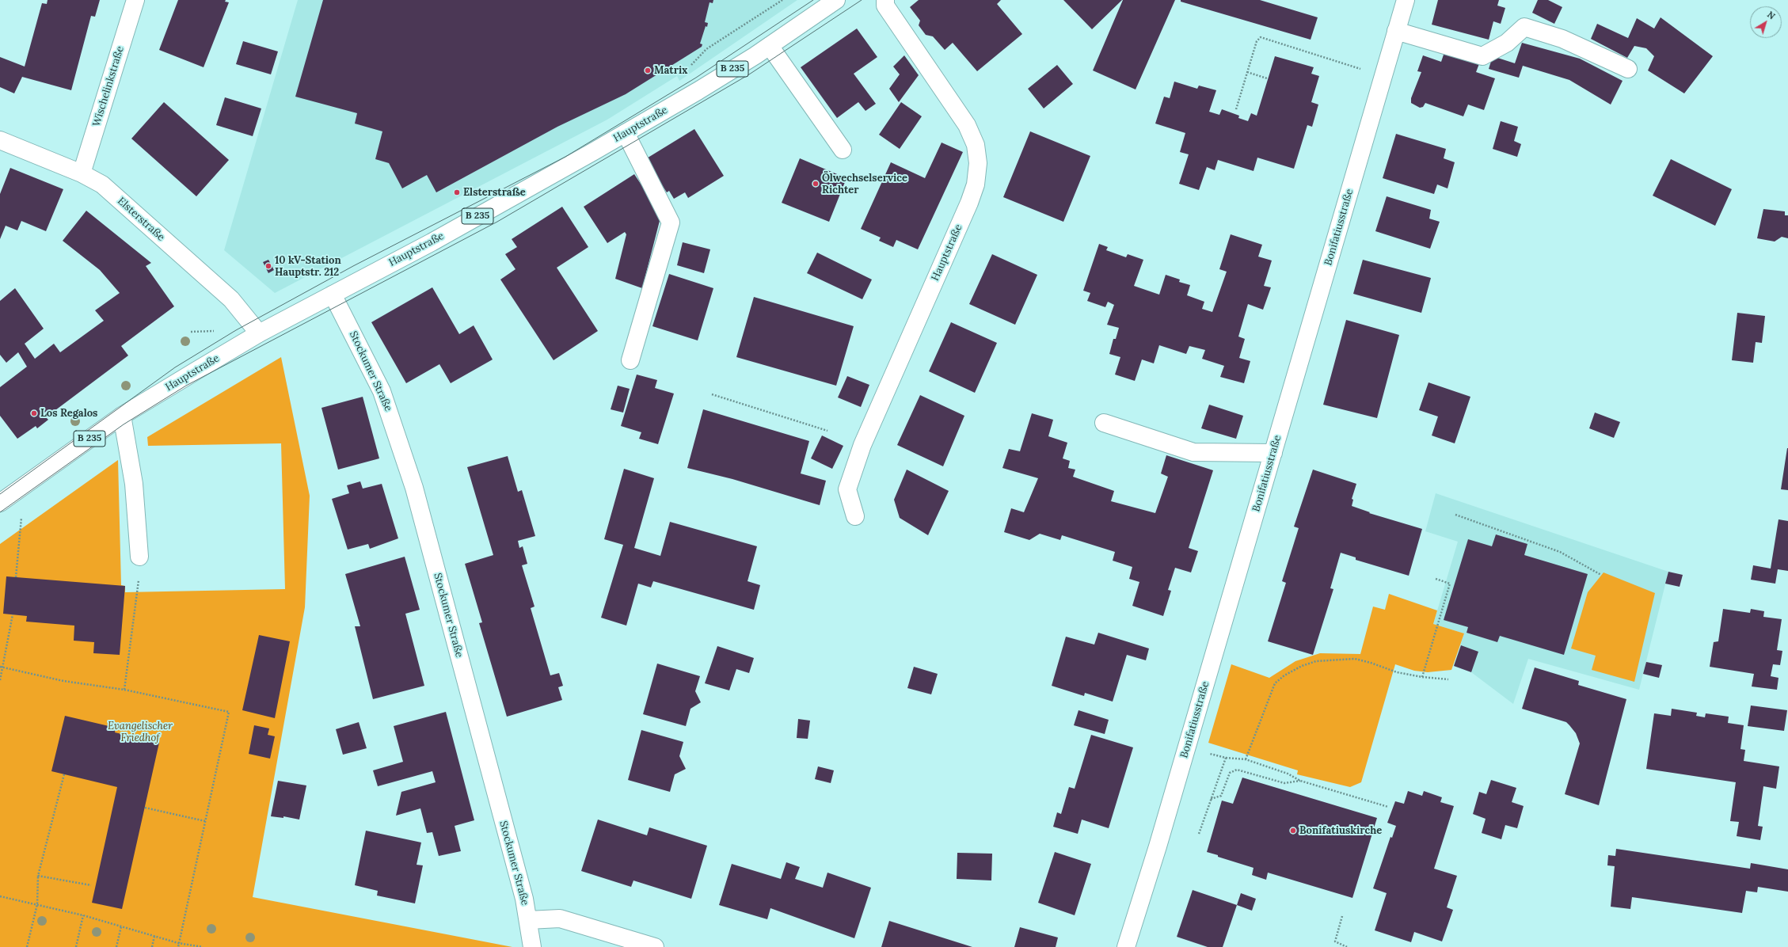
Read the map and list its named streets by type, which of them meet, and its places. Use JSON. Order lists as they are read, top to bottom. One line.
{"streets":{"street":["B 235","Wischelinkstraße","Hauptstraße","Elsterstraße","Bonifatiusstraße","Stockumer Straße"]},"crossings":[["Wischelinkstraße","Elsterstraße"],["Hauptstraße","Elsterstraße"],["Hauptstraße","Stockumer Straße"]],"parks":["Evangelischer Friedhof"],"places":["Matrix","Ölwechselservice Richter","Elsterstraße","10 kV-Station Hauptstr. 212","Los Regalos","Bonifatiuskirche"],"north":"top right"}
